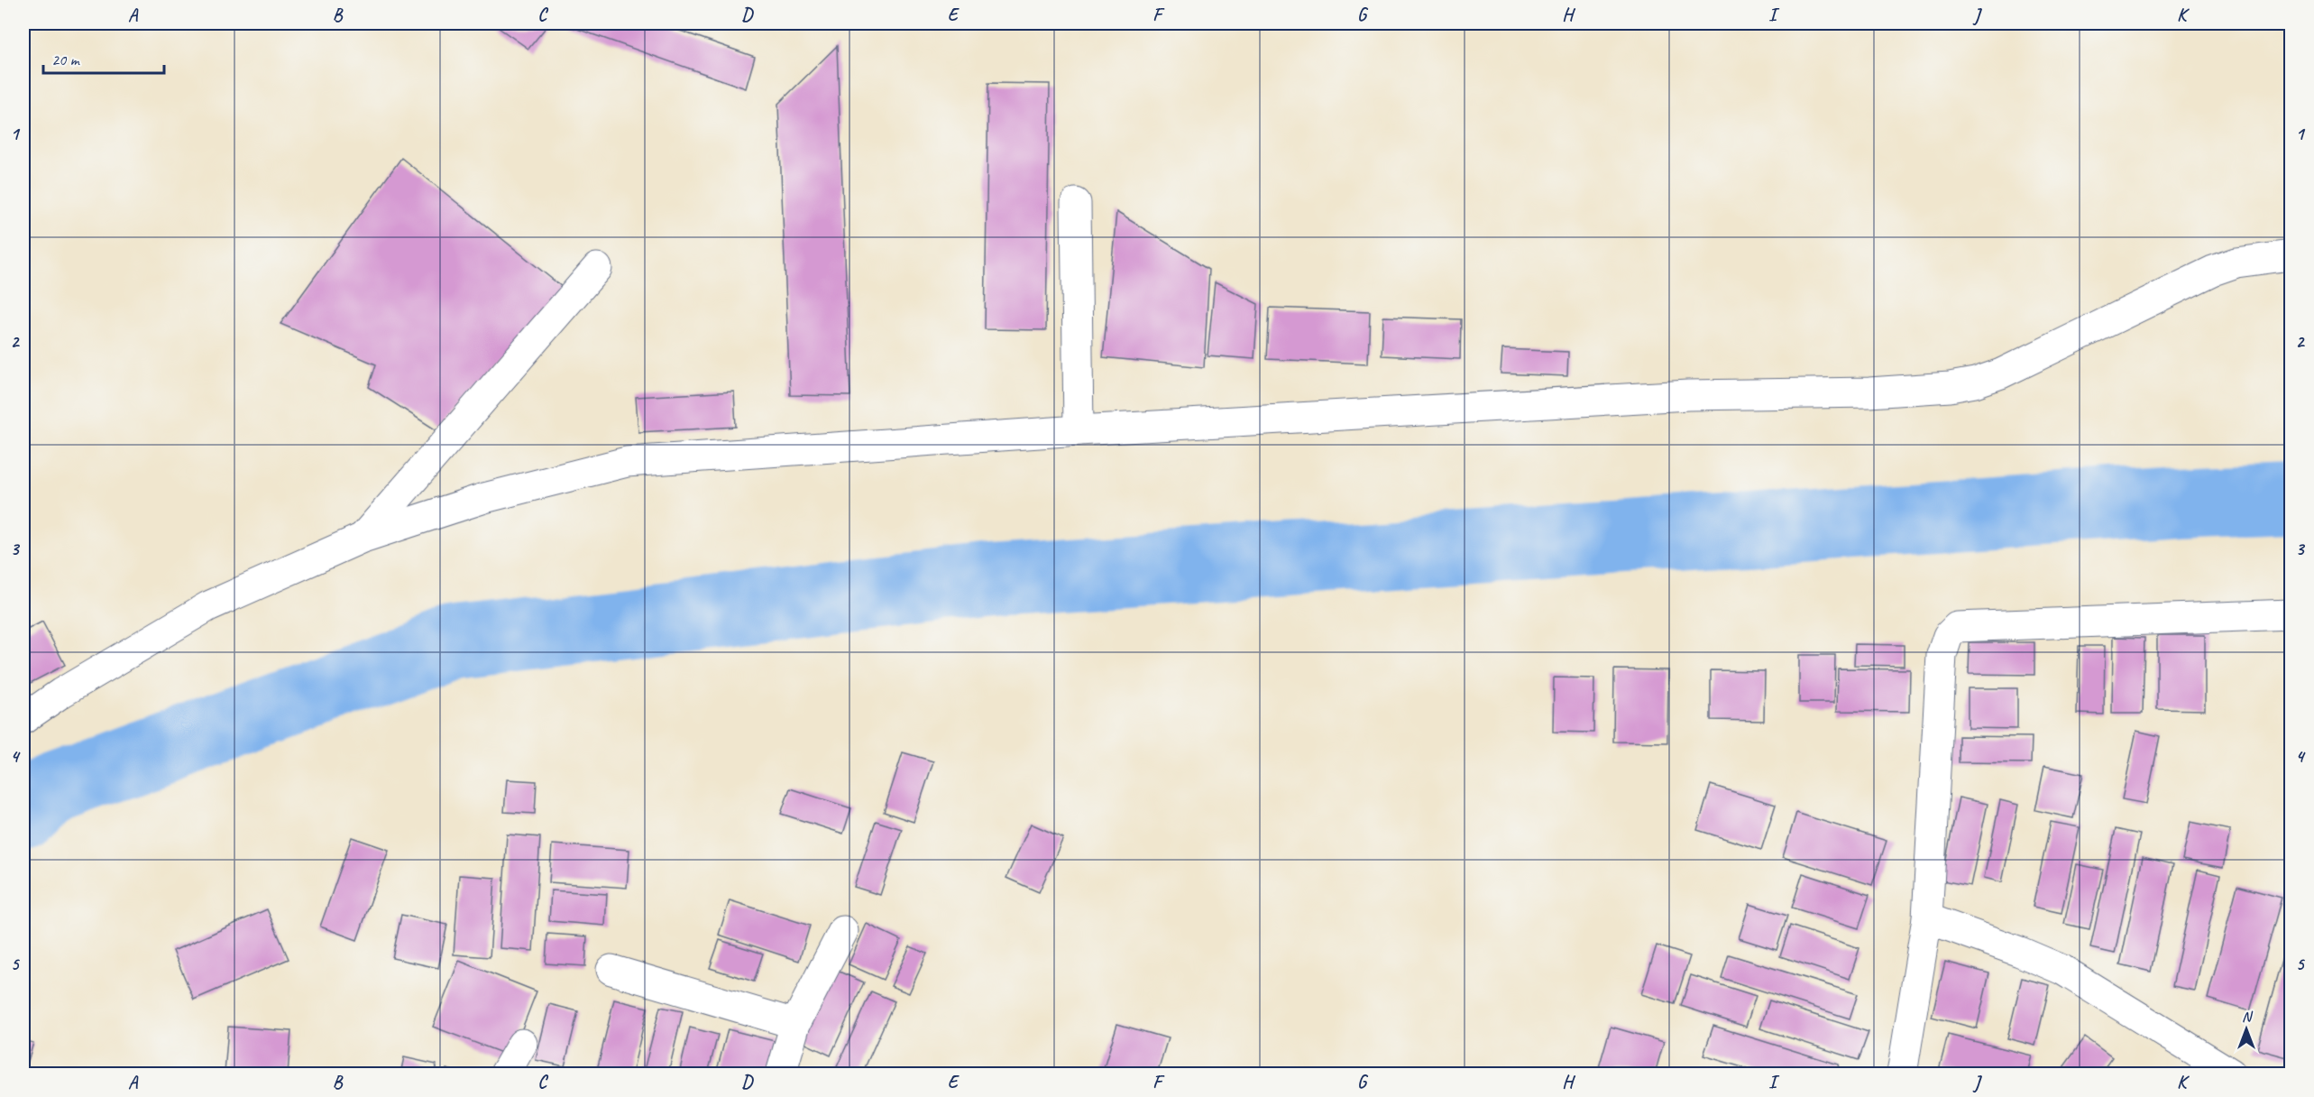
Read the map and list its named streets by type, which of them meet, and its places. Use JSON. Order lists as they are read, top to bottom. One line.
{"scale_bar":"20 m","north":"top","grid":{"columns":["A","B","C","D","E","F","G","H","I","J","K"],"rows":["1","2","3","4","5"]}}
